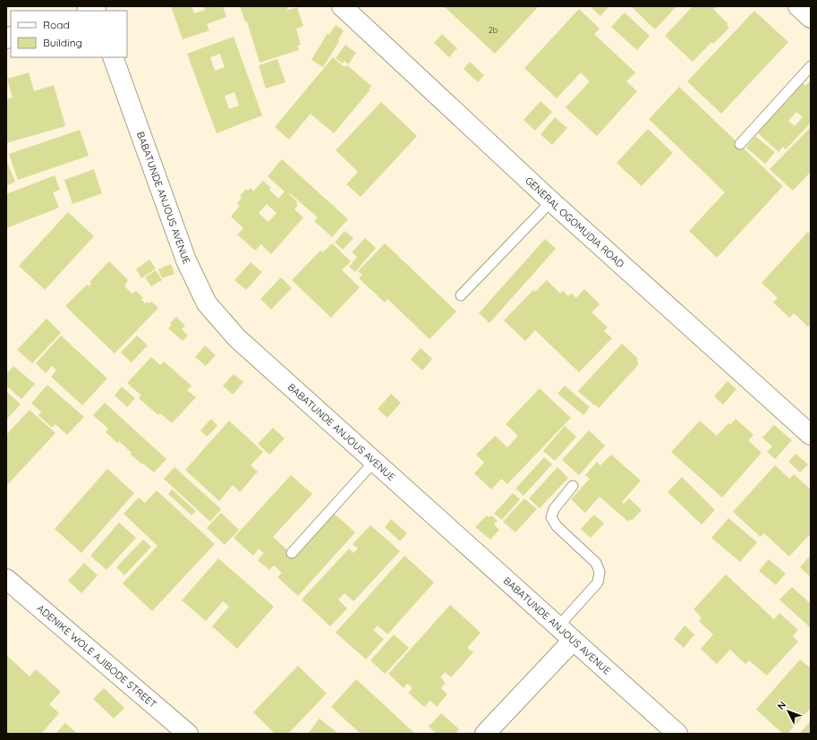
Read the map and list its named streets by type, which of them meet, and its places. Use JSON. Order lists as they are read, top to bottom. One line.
{"streets":{"street":["BABATUNDE ANJOUS AVENUE","GENERAL OGOMUDIA ROAD","ADENIKE WOLE AJIBODE STREET"]},"house_numbers":["2b"],"legend":["Road","Building"],"north":"top left"}
